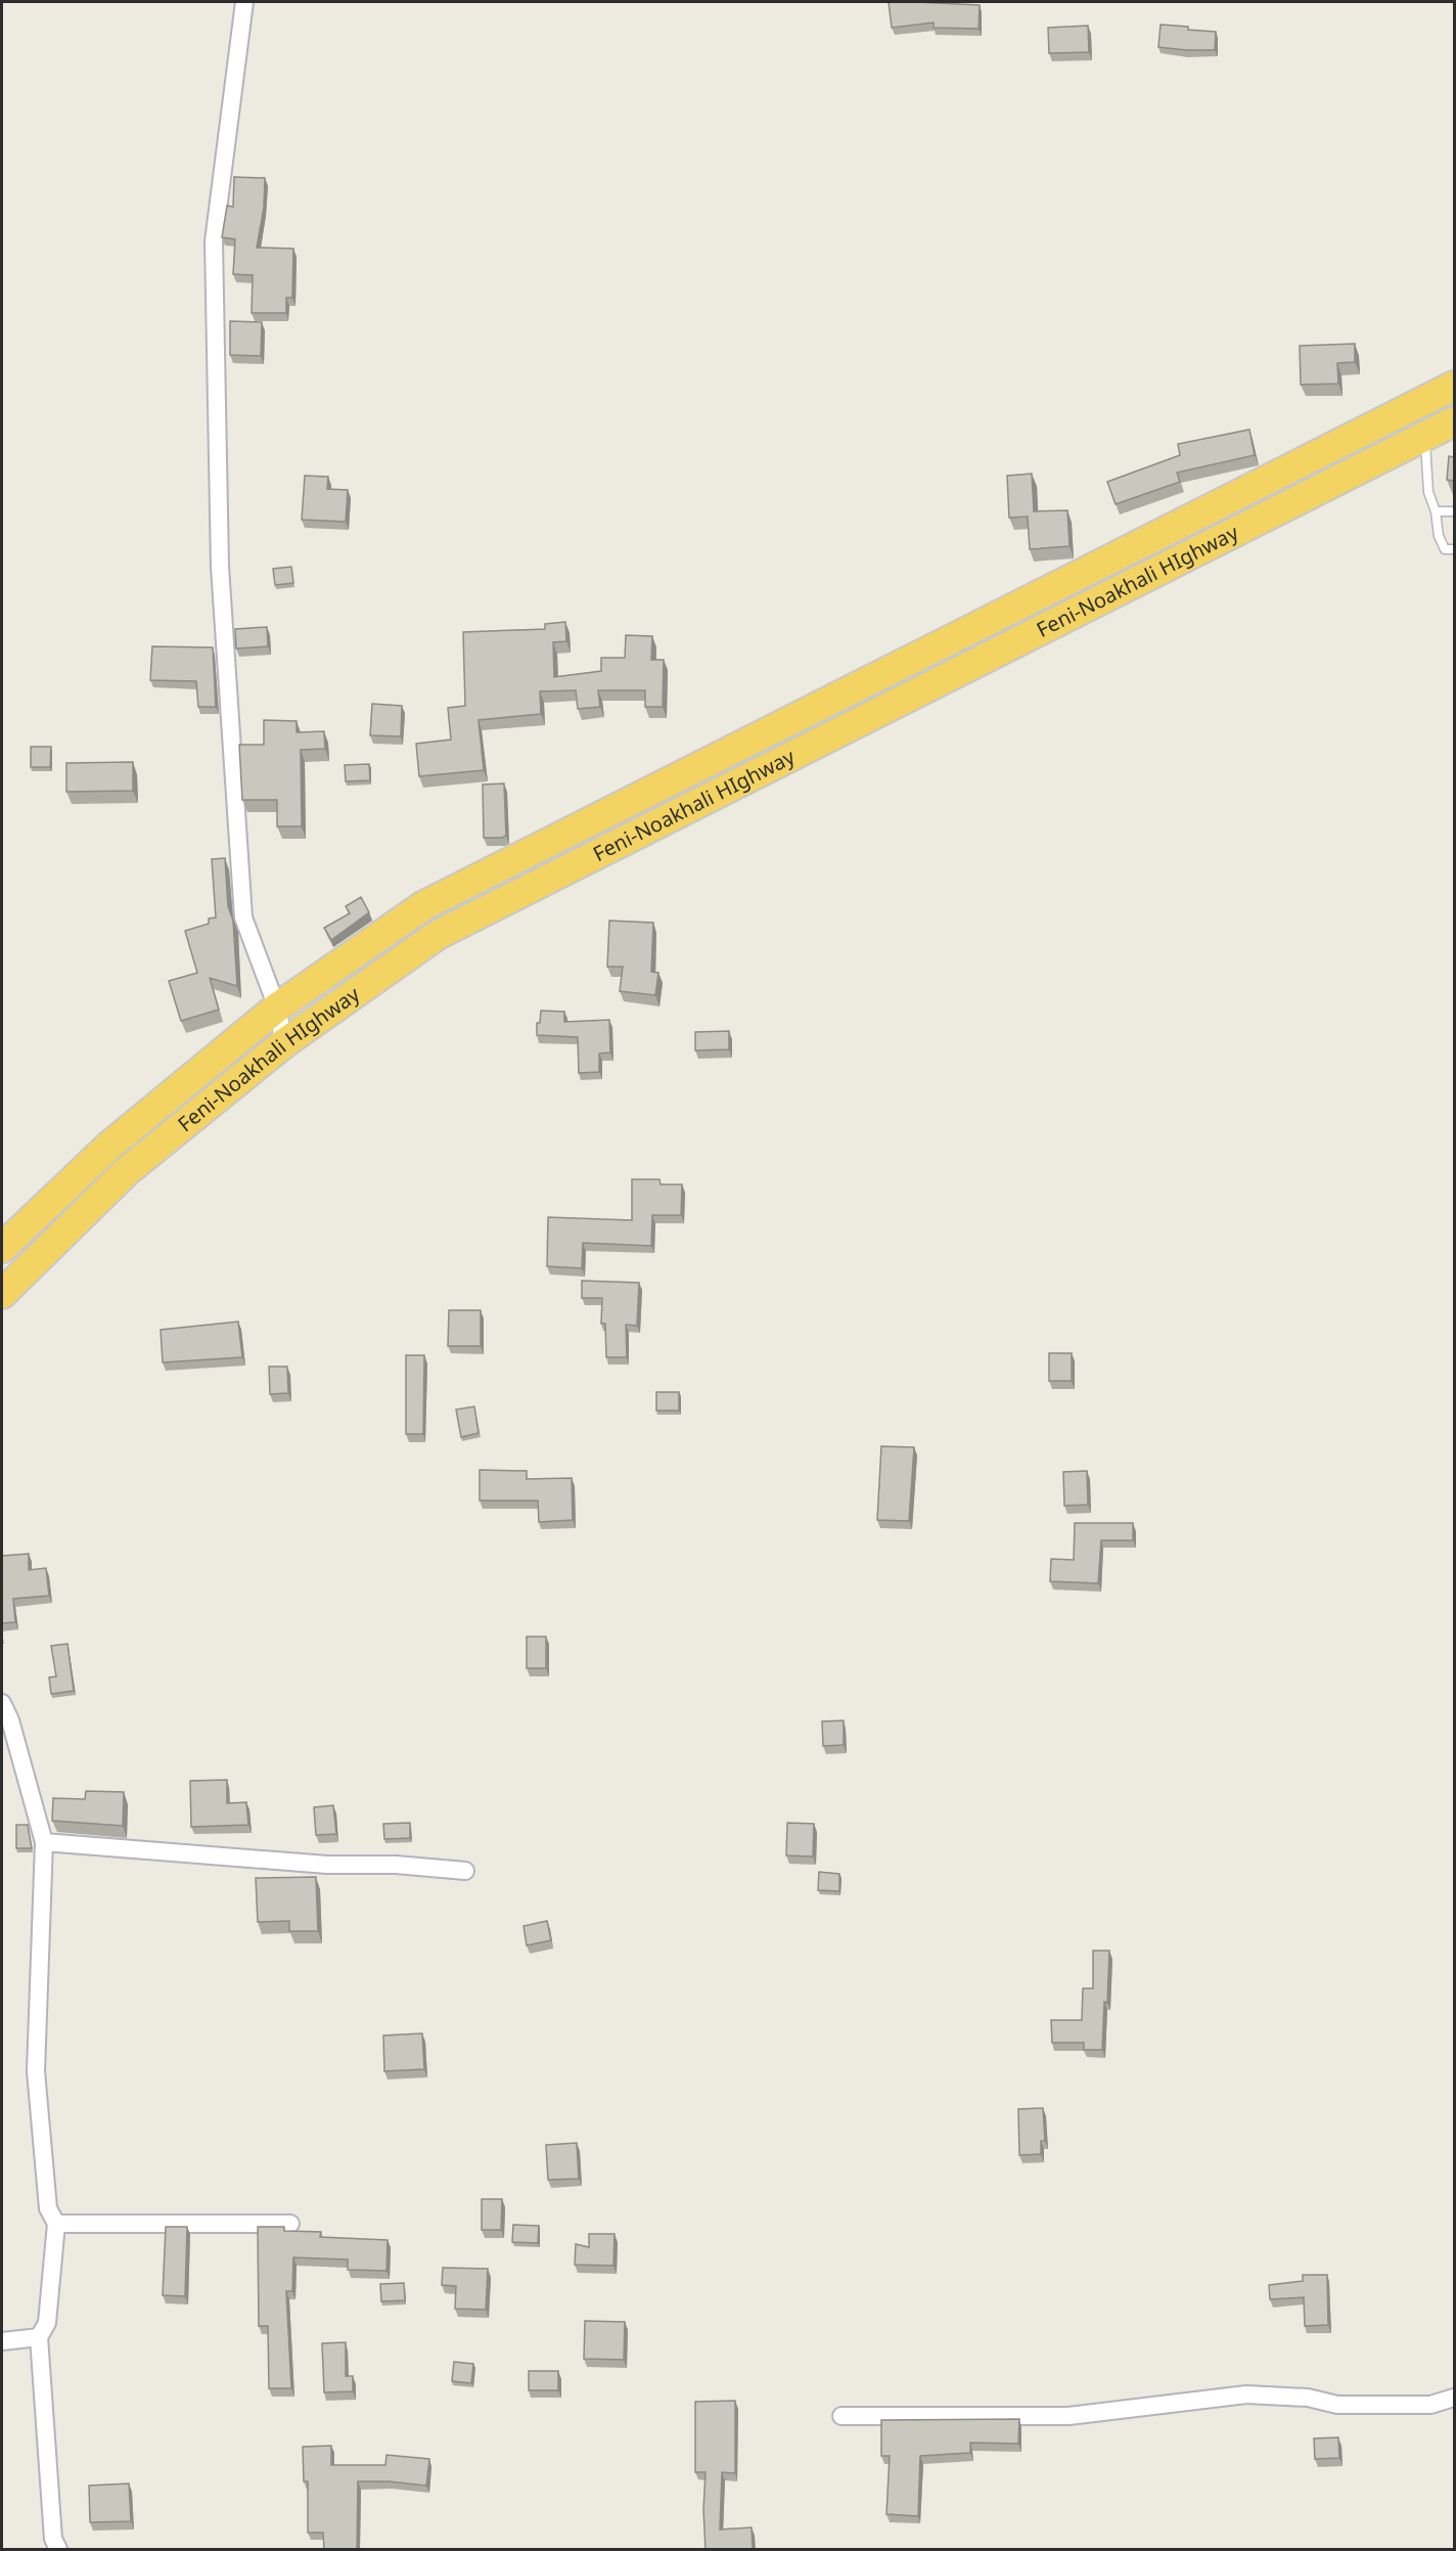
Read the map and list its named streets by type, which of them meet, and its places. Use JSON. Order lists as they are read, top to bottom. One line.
{"streets":{"highway":["Feni-Noakhali HIghway"]}}
